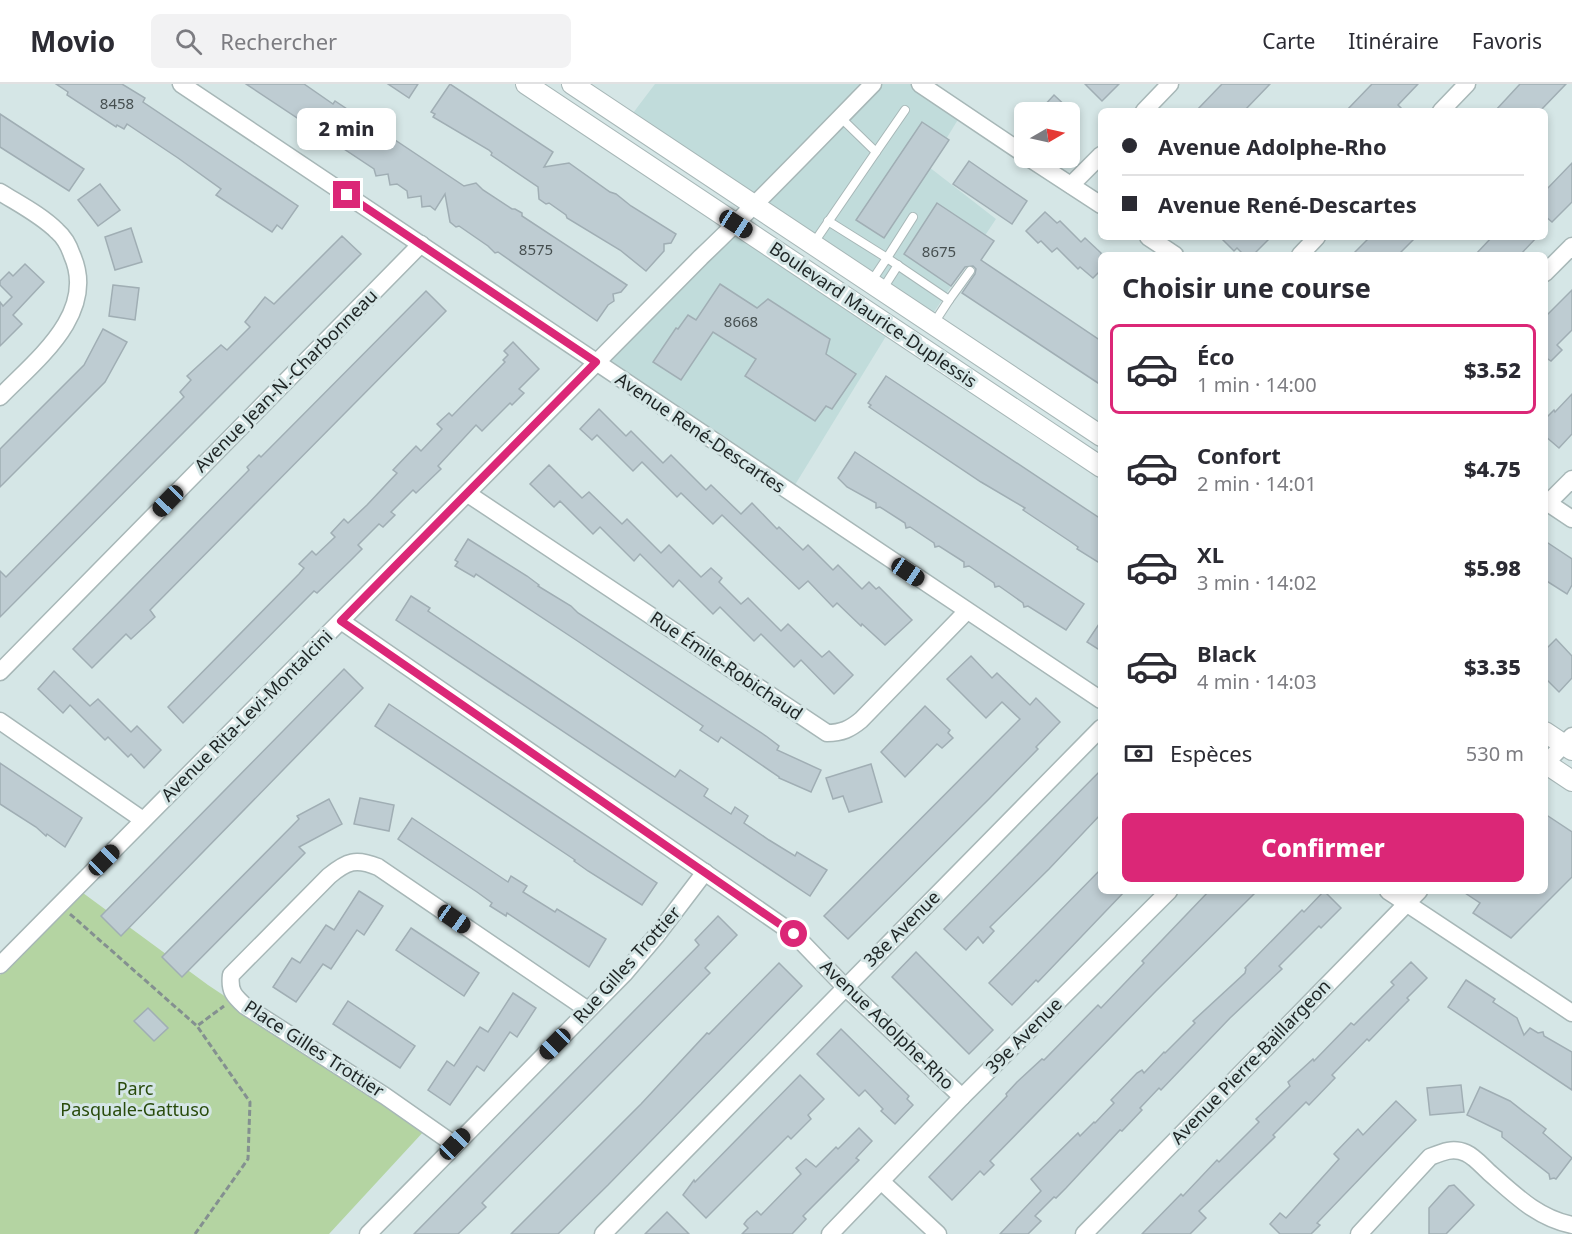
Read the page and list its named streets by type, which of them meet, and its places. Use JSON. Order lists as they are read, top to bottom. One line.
{"streets":{"street":["Boulevard Maurice-Duplessis","Avenue Jean-N.-Charbonneau","Avenue René-Descartes","Rue Émile-Robichaud","Avenue Rita-Levi-Montalcini","38e Avenue","Rue Gilles Trottier","Avenue Adolphe-Rho","39e Avenue","Place Gilles Trottier","Avenue Pierre-Baillargeon"]},"crossings":[["Boulevard Maurice-Duplessis","Avenue Rita-Levi-Montalcini"],["Avenue Jean-N.-Charbonneau","Avenue René-Descartes"],["Avenue René-Descartes","Rue Émile-Robichaud"],["Avenue René-Descartes","Avenue Rita-Levi-Montalcini"],["Rue Émile-Robichaud","Avenue Rita-Levi-Montalcini"],["Avenue Rita-Levi-Montalcini","Avenue Adolphe-Rho"],["38e Avenue","Avenue Adolphe-Rho"],["Rue Gilles Trottier","Avenue Adolphe-Rho"],["Rue Gilles Trottier","Place Gilles Trottier"],["Avenue Adolphe-Rho","39e Avenue"]],"parks":["Parc Pasquale-Gattuso"],"house_numbers":["8458","8575","8675","8668"],"north":"right","page":{"header":"Movio","search":"Rechercher","nav":["Carte","Itinéraire","Favoris"],"bubble":"2 min","banner":["Avenue Adolphe-Rho","Avenue René-Descartes"],"heading":"Choisir une course","list":[{"name":"Éco","note":"1 min · 14:00","value":"$3.52"},{"name":"Confort","note":"2 min · 14:01","value":"$4.75"},{"name":"XL","note":"3 min · 14:02","value":"$5.98"},{"name":"Black","note":"4 min · 14:03","value":"$3.35"}],"pay":["Espèces","530 m"],"buttons":"Confirmer"}}
